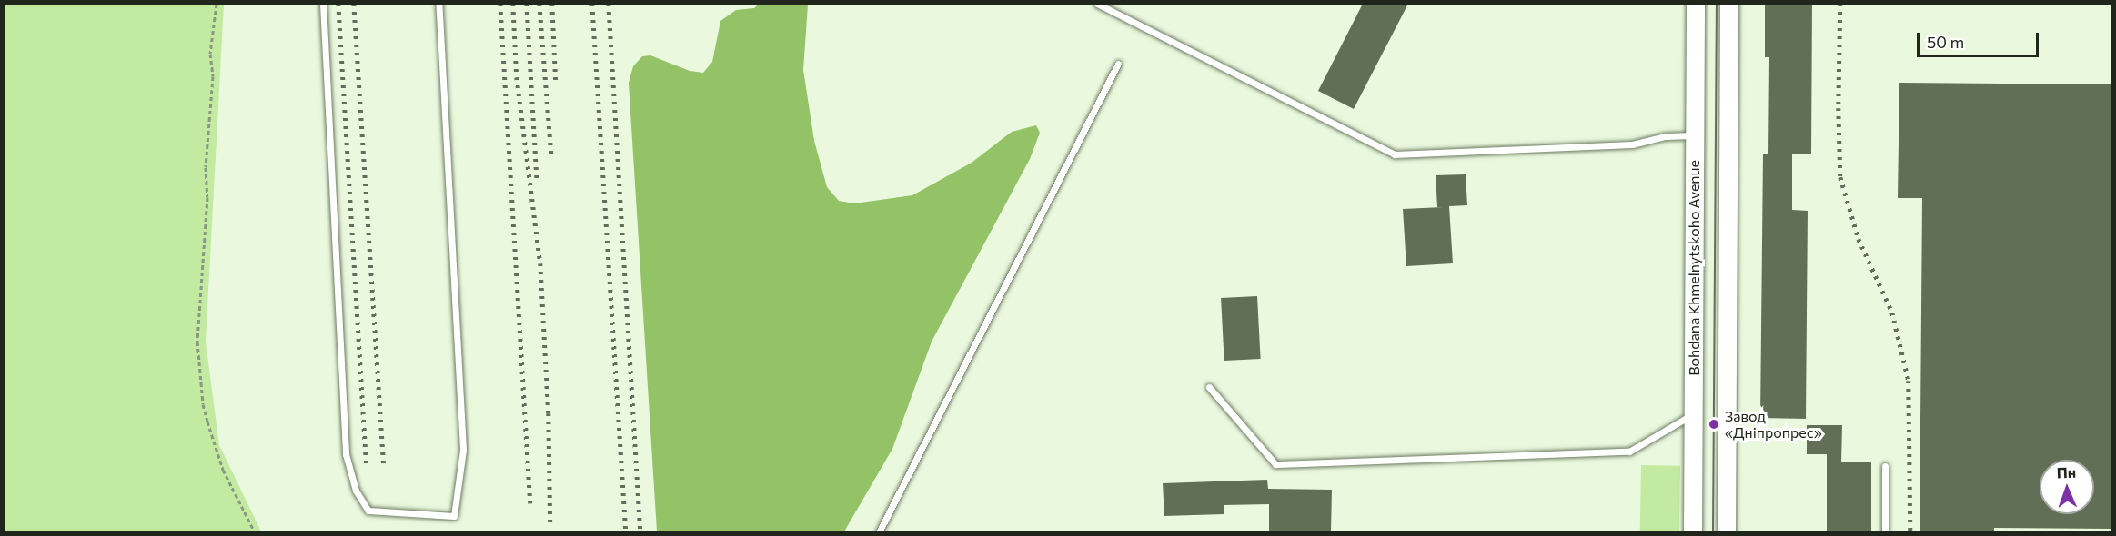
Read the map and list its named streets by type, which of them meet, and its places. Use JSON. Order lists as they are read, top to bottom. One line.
{"streets":{"main road":["Bohdana Khmelnytskoho Avenue"]},"places":["Завод «Дніпропрес»"],"scale_bar":"50 m","north":"top"}
